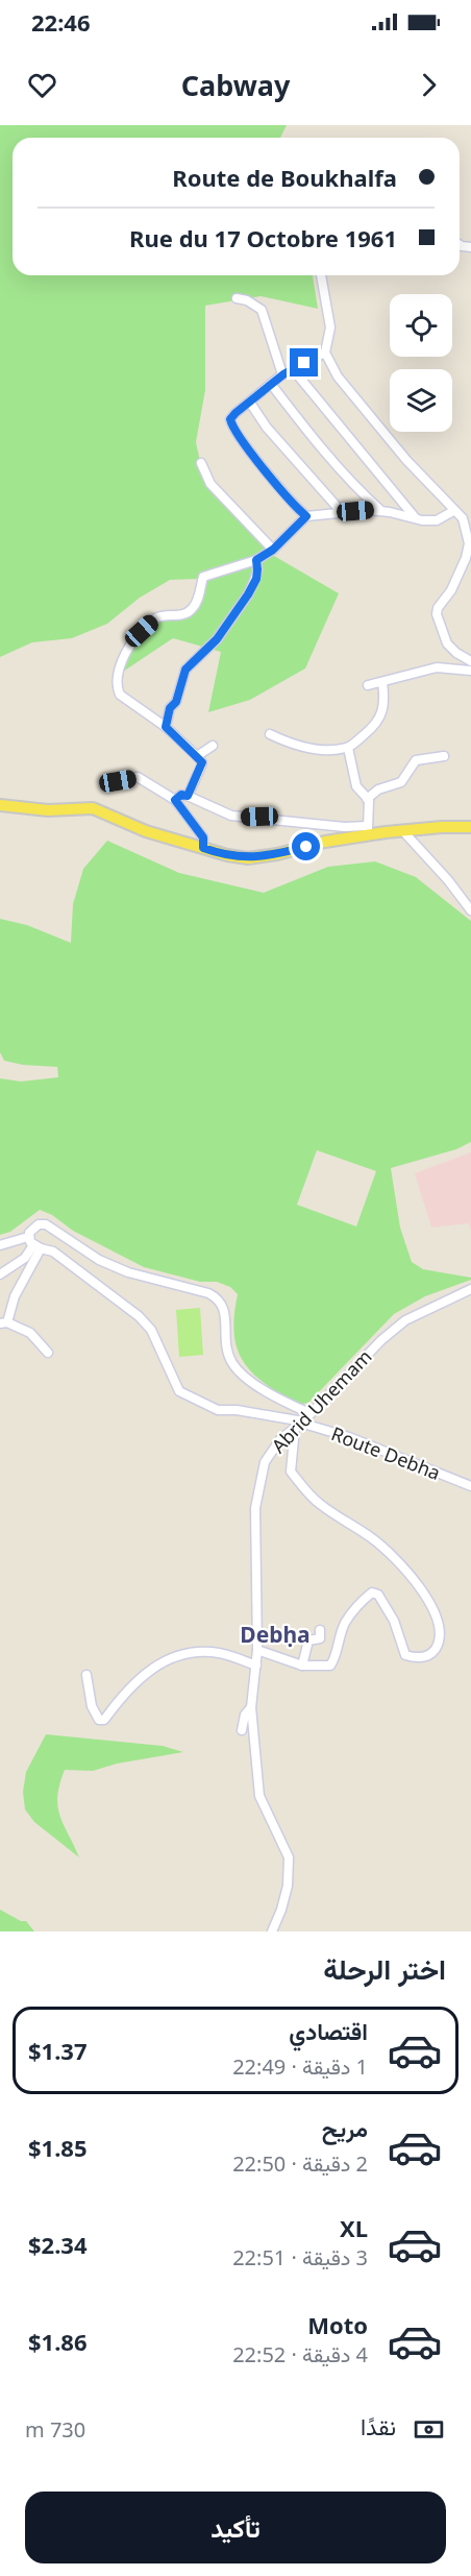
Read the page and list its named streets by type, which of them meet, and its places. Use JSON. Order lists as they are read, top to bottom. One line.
{"streets":{"street":["Abrid Uhemam","Route Debha"]},"crossings":[["Abrid Uhemam","Route Debha"]],"districts":["Debḥa"],"page":{"status":"22:46","header":"Cabway","banner":["Route de Boukhalfa","Rue du 17 Octobre 1961"],"heading":"اختر الرحلة","list":[{"name":"اقتصادي","note":"1 دقيقة · 22:49","value":"$1.37"},{"name":"مريح","note":"2 دقيقة · 22:50","value":"$1.85"},{"name":"XL","note":"3 دقيقة · 22:51","value":"$2.34"},{"name":"Moto","note":"4 دقيقة · 22:52","value":"$1.86"}],"pay":["نقدًا","730 m"],"buttons":"تأكيد"}}
